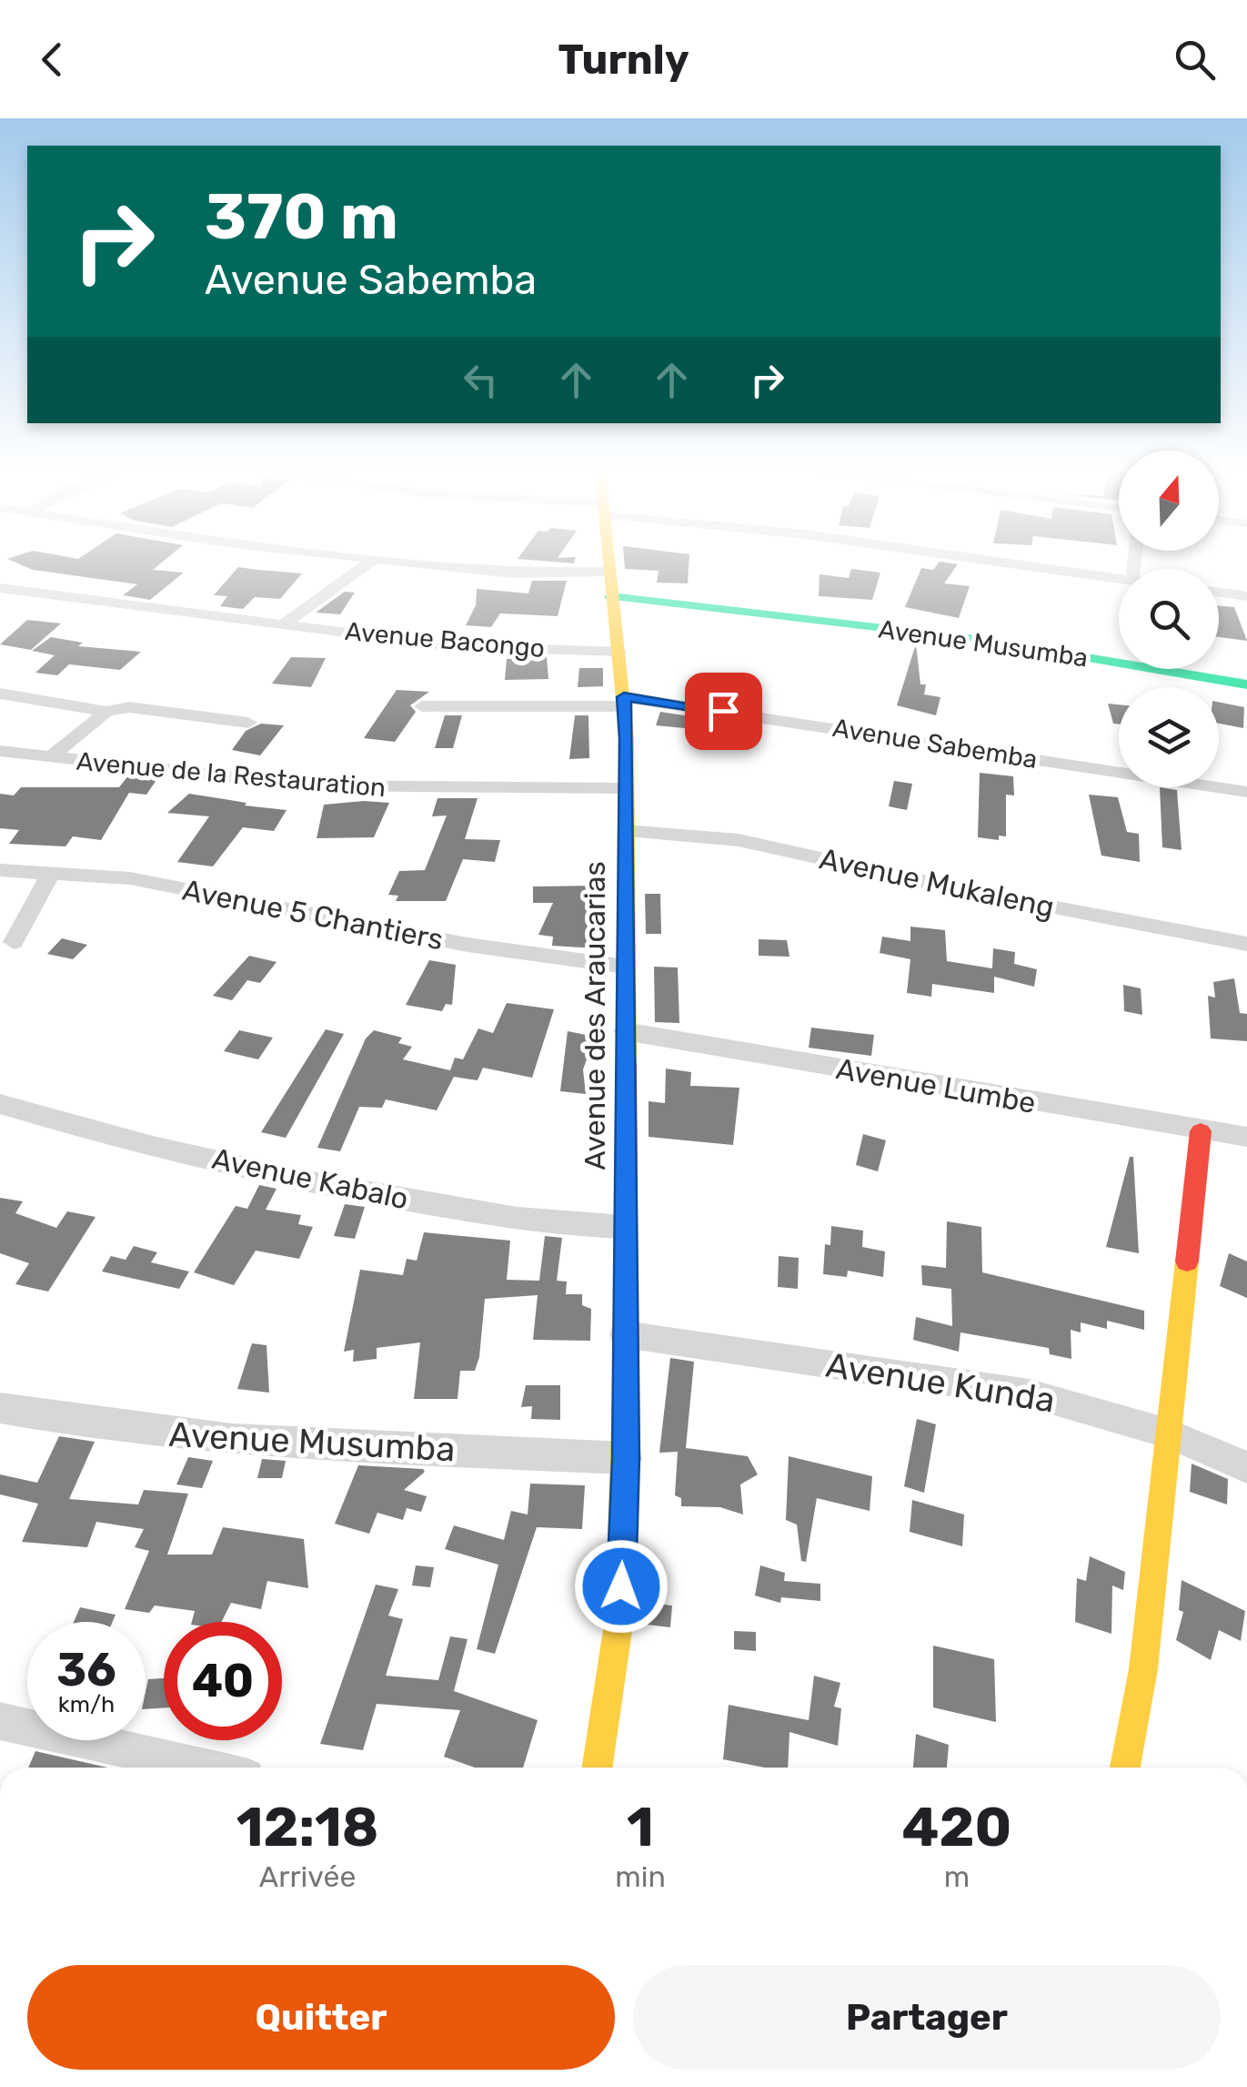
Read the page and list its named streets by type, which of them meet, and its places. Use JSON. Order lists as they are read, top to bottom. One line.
{"streets":{"street":["Avenue Bacongo","Avenue Musumba","Avenue Sabemba","Avenue de la Restauration","Avenue Mukaleng","Avenue 5 Chantiers","Avenue des Araucarias","Avenue Lumbe","Avenue Kabalo","Avenue Kunda"]},"crossings":[["Avenue Bacongo","Avenue des Araucarias"],["Avenue Musumba","Avenue des Araucarias"],["Avenue Sabemba","Avenue des Araucarias"],["Avenue de la Restauration","Avenue des Araucarias"],["Avenue Mukaleng","Avenue des Araucarias"],["Avenue 5 Chantiers","Avenue des Araucarias"],["Avenue des Araucarias","Avenue Lumbe"],["Avenue des Araucarias","Avenue Kabalo"],["Avenue des Araucarias","Avenue Kunda"]],"north":"top","page":{"header":"Turnly","turn":["370 m","Avenue Sabemba"],"speed":"36 km/h","limit":"40","eta":["12:18","Arrivée","1","min","420","m"],"buttons":["Quitter","Partager"]}}
